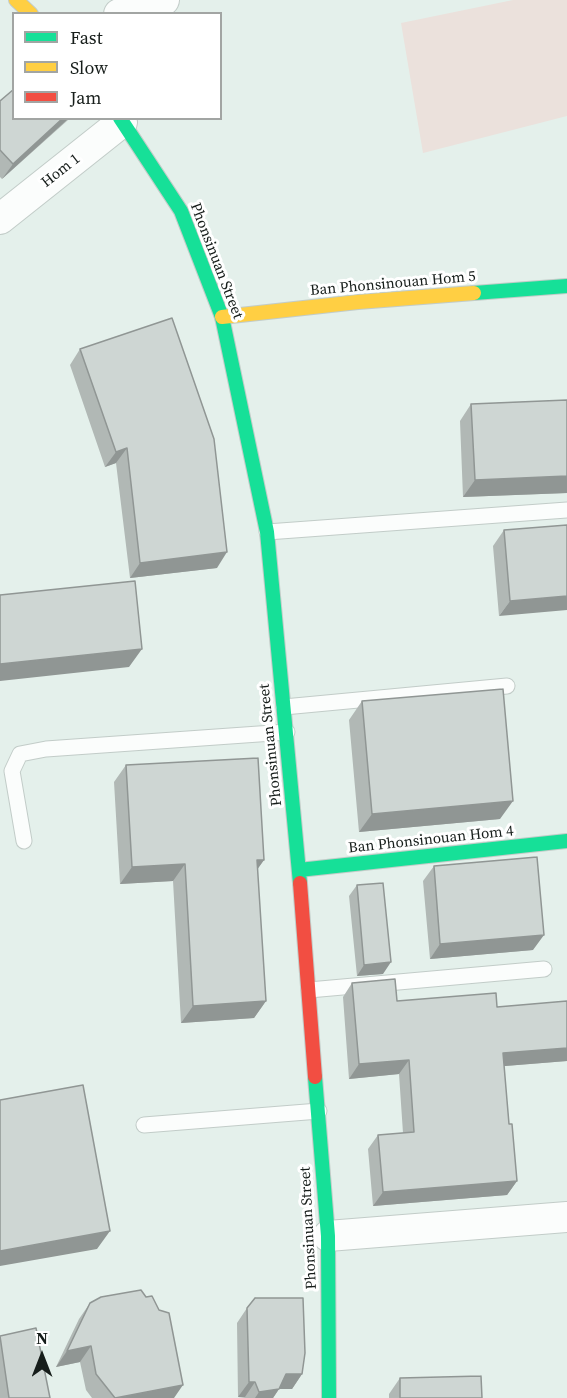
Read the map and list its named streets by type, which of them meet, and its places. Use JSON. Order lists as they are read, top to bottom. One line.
{"streets":{"street":["Hom 1","Phonsinuan Street","Ban Phonsinouan Hom 5","Ban Phonsinouan Hom 4"]},"crossings":[["Hom 1","Phonsinuan Street"],["Phonsinuan Street","Ban Phonsinouan Hom 5"],["Phonsinuan Street","Ban Phonsinouan Hom 4"]],"legend":["Fast","Slow","Jam"],"north":"top"}
